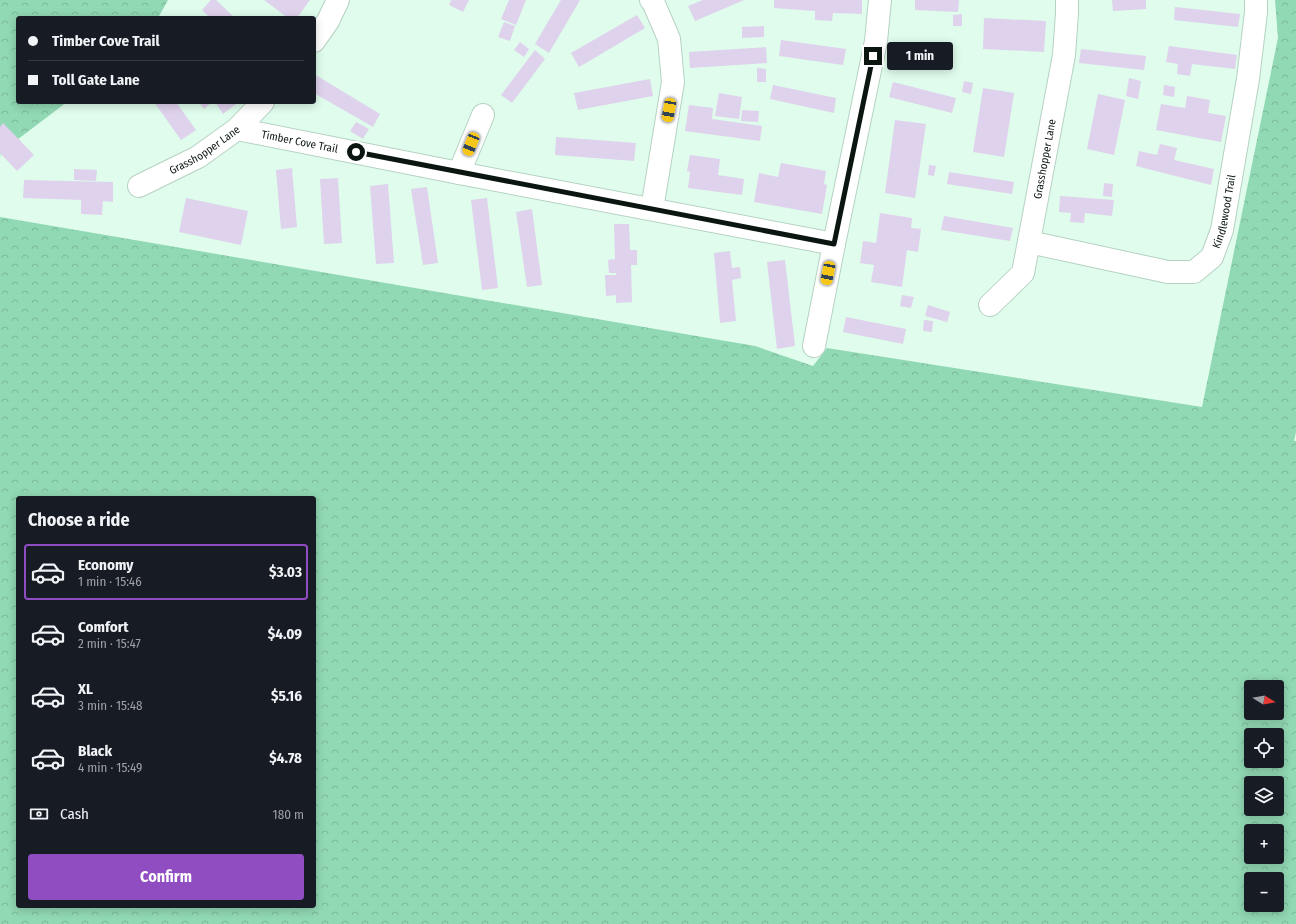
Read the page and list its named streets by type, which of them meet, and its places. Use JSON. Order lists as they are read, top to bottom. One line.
{"streets":{"street":["Timber Cove Trail","Grasshopper Lane","Kindlewood Trail"]},"crossings":[["Timber Cove Trail","Grasshopper Lane"],["Grasshopper Lane","Kindlewood Trail"]],"north":"right","page":{"banner":["Timber Cove Trail","Toll Gate Lane"],"bubble":"1 min","heading":"Choose a ride","list":[{"name":"Economy","note":"1 min · 15:46","value":"$3.03"},{"name":"Comfort","note":"2 min · 15:47","value":"$4.09"},{"name":"XL","note":"3 min · 15:48","value":"$5.16"},{"name":"Black","note":"4 min · 15:49","value":"$4.78"}],"map_buttons":["+","−"],"pay":["Cash","180 m"],"buttons":"Confirm"}}
